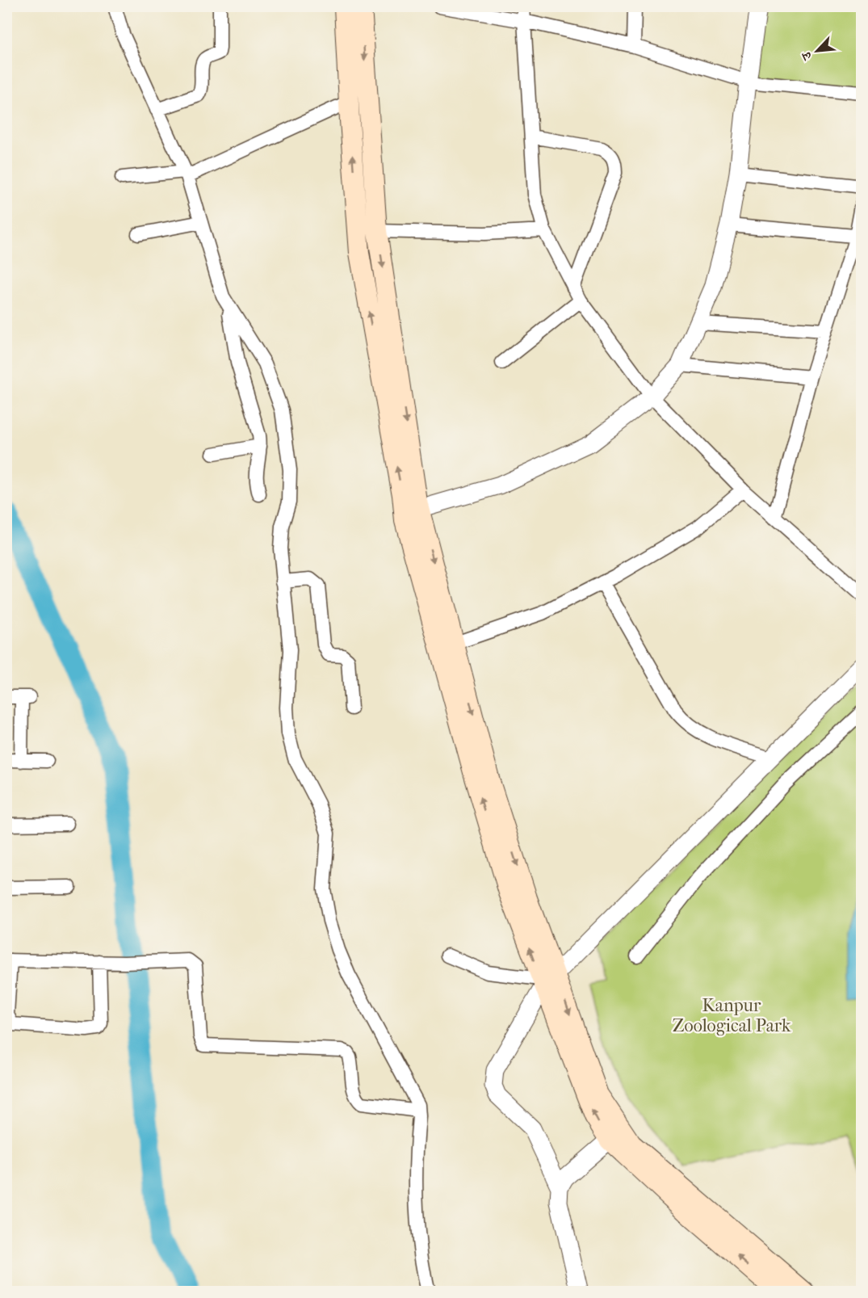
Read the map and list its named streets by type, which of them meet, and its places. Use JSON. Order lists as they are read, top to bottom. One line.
{"parks":["Kanpur Zoological Park"],"north":"bottom left"}
